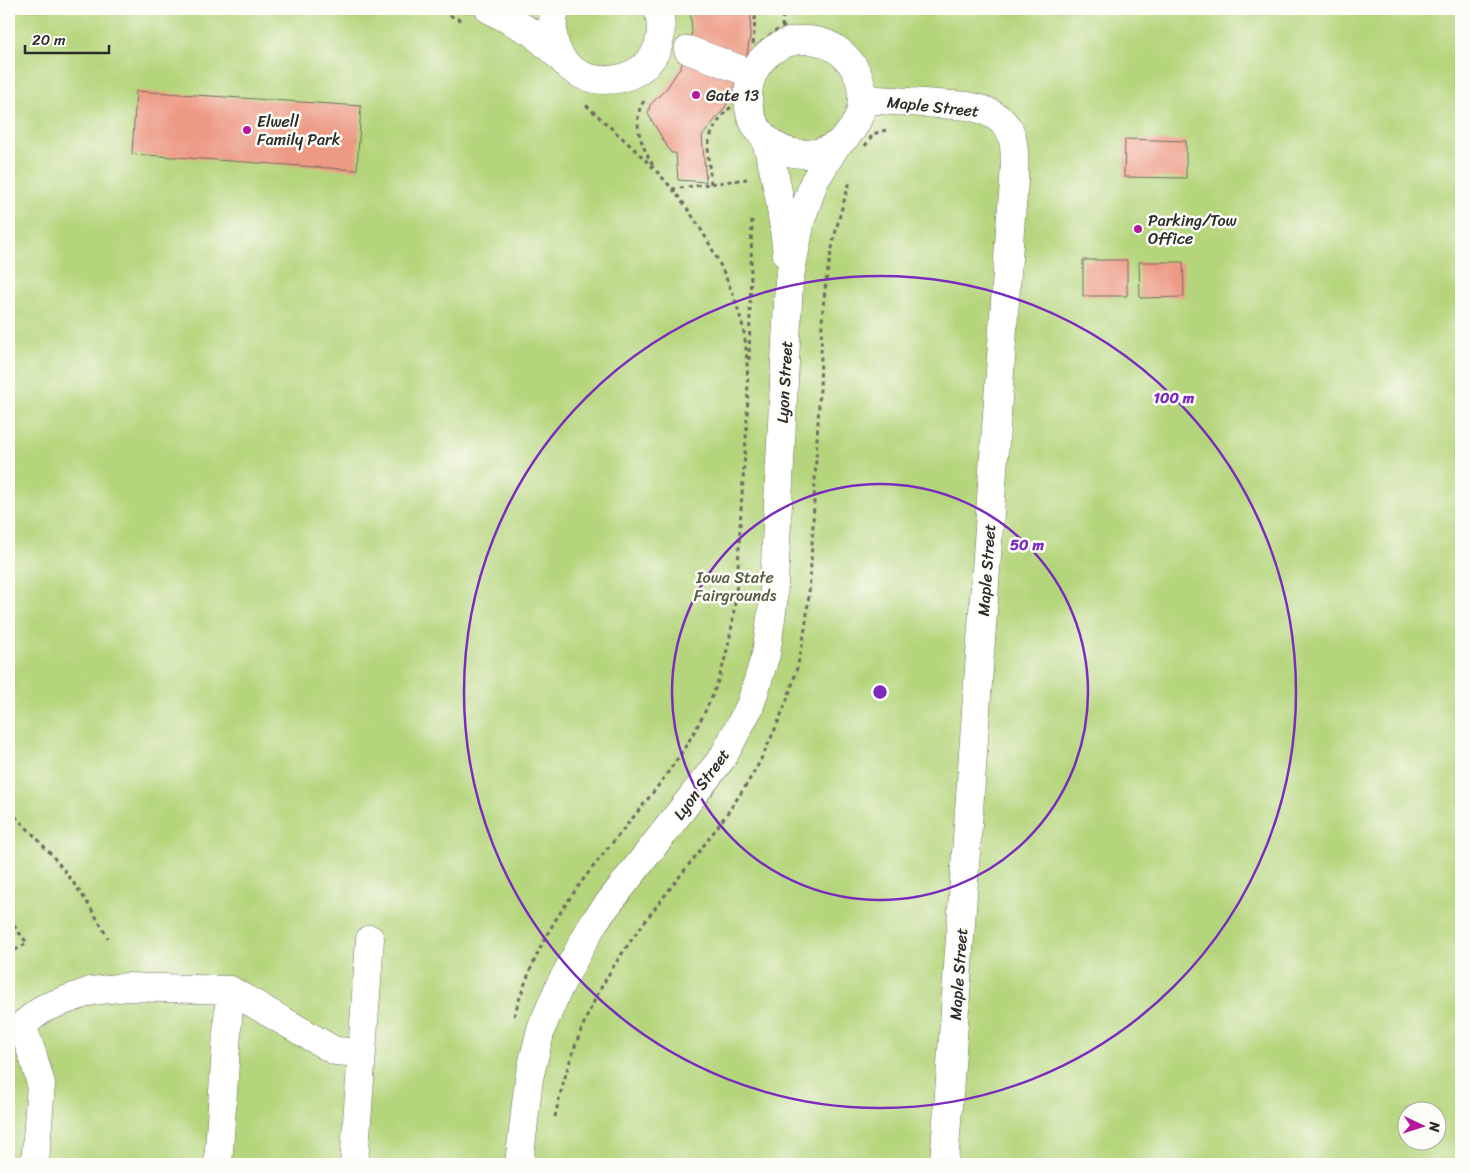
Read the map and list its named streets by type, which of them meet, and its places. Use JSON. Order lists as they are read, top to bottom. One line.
{"streets":{"street":["Maple Street","Lyon Street"]},"parks":["Iowa State Fairgrounds"],"places":["Gate 13","Elwell Family Park","Parking/Tow Office"],"scale_bar":"20 m","north":"right","rings":["100 m","50 m"]}
